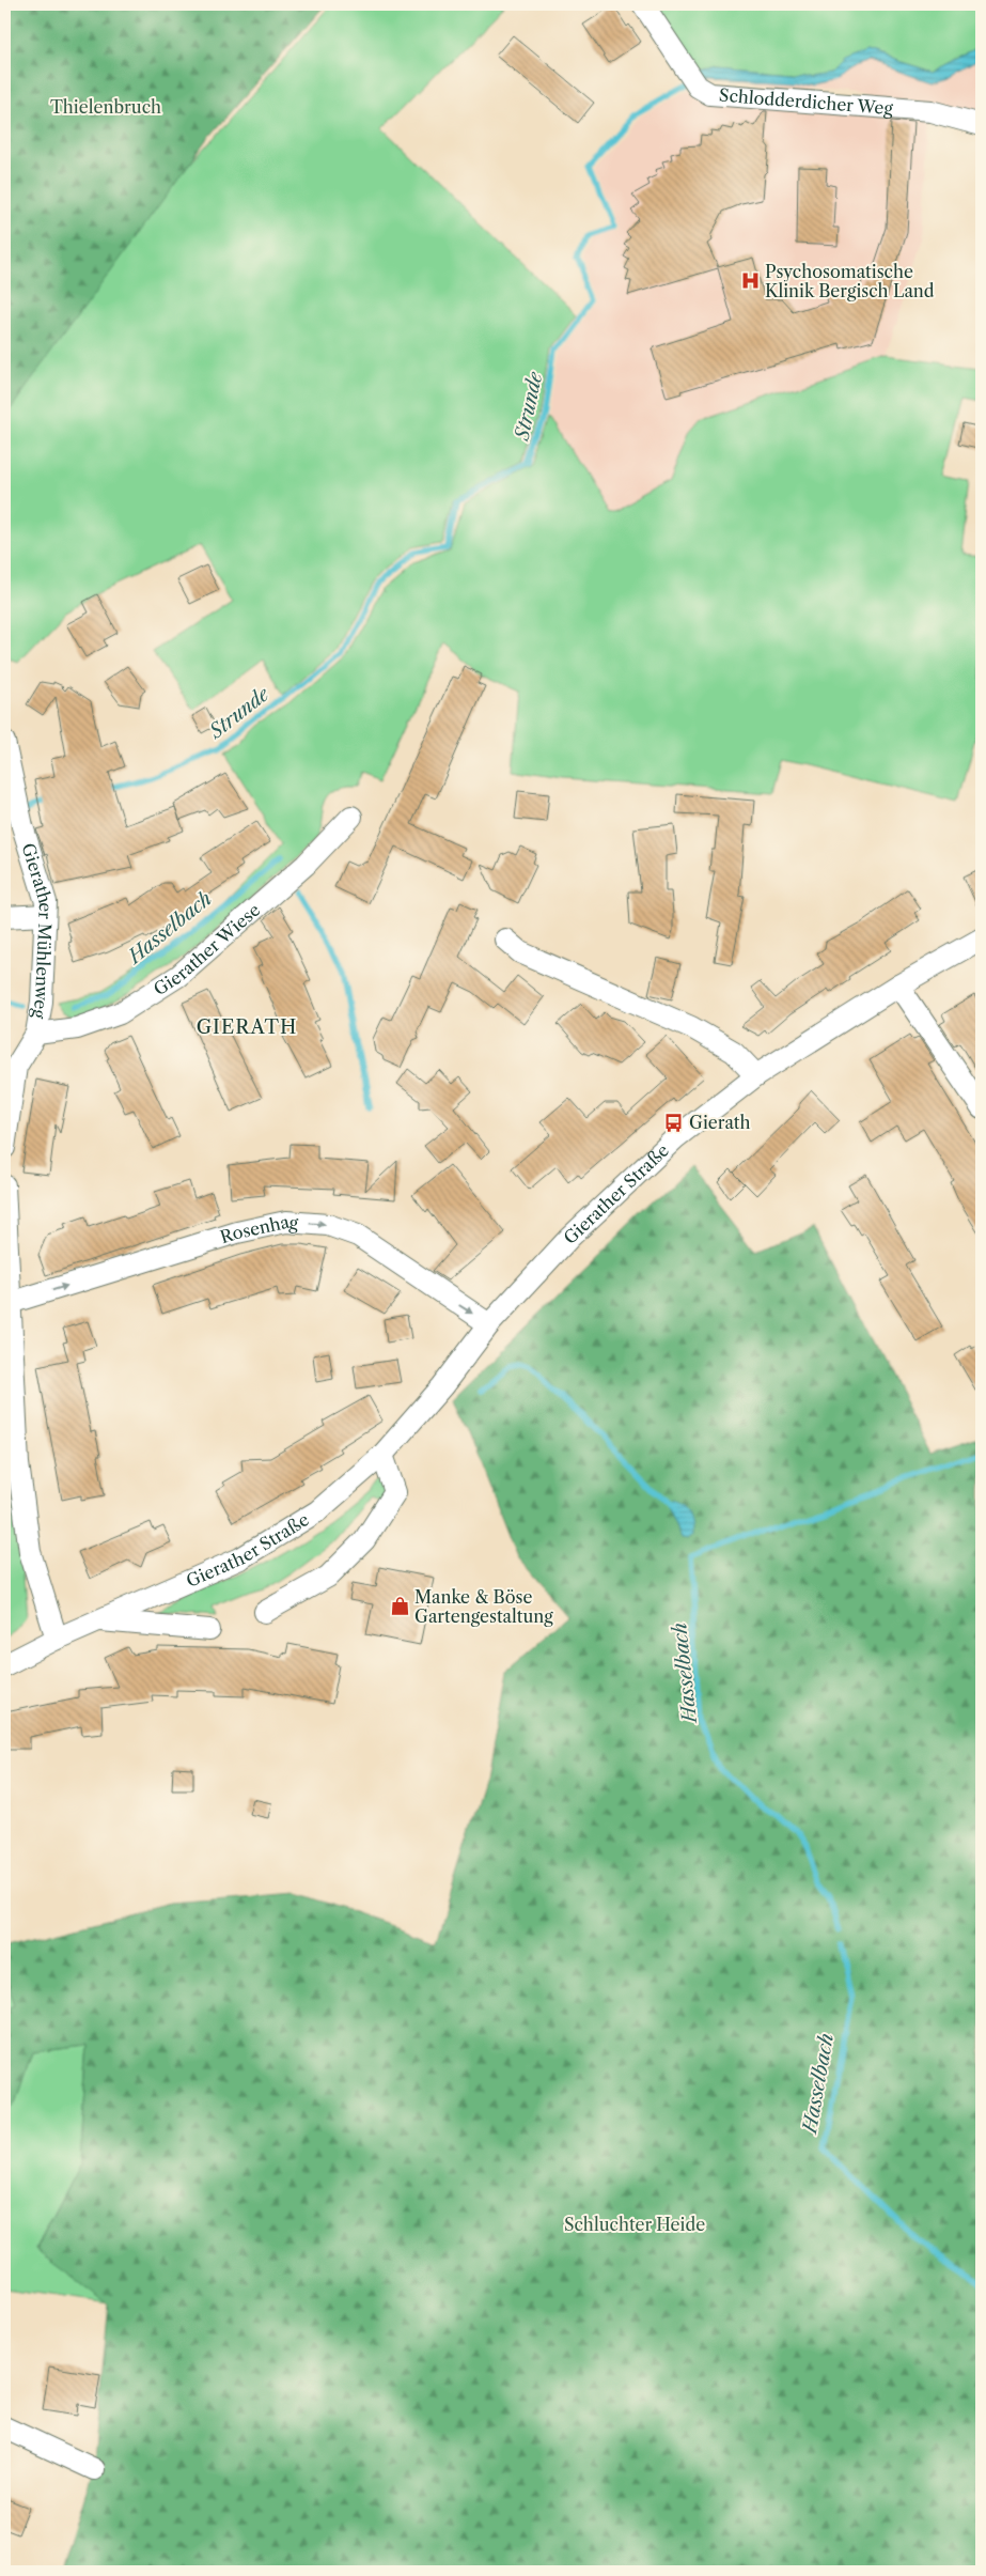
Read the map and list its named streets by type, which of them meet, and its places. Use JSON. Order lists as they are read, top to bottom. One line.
{"streets":{"street":["Schlodderdicher Weg","Gierather Mühlenweg","Gierather Wiese","Gierather Straße","Rosenhag"]},"crossings":[["Gierather Mühlenweg","Gierather Wiese"],["Gierather Straße","Rosenhag"]],"one_way":["Rosenhag"],"districts":["GIERATH"],"water":["Strunde","Hasselbach"],"parks":["Thielenbruch","Schluchter Heide"],"places":{"hospital":["Psychosomatische Klinik Bergisch Land"],"bus stop":["Gierath"],"shop":["Manke & Böse Gartengestaltung"]}}
